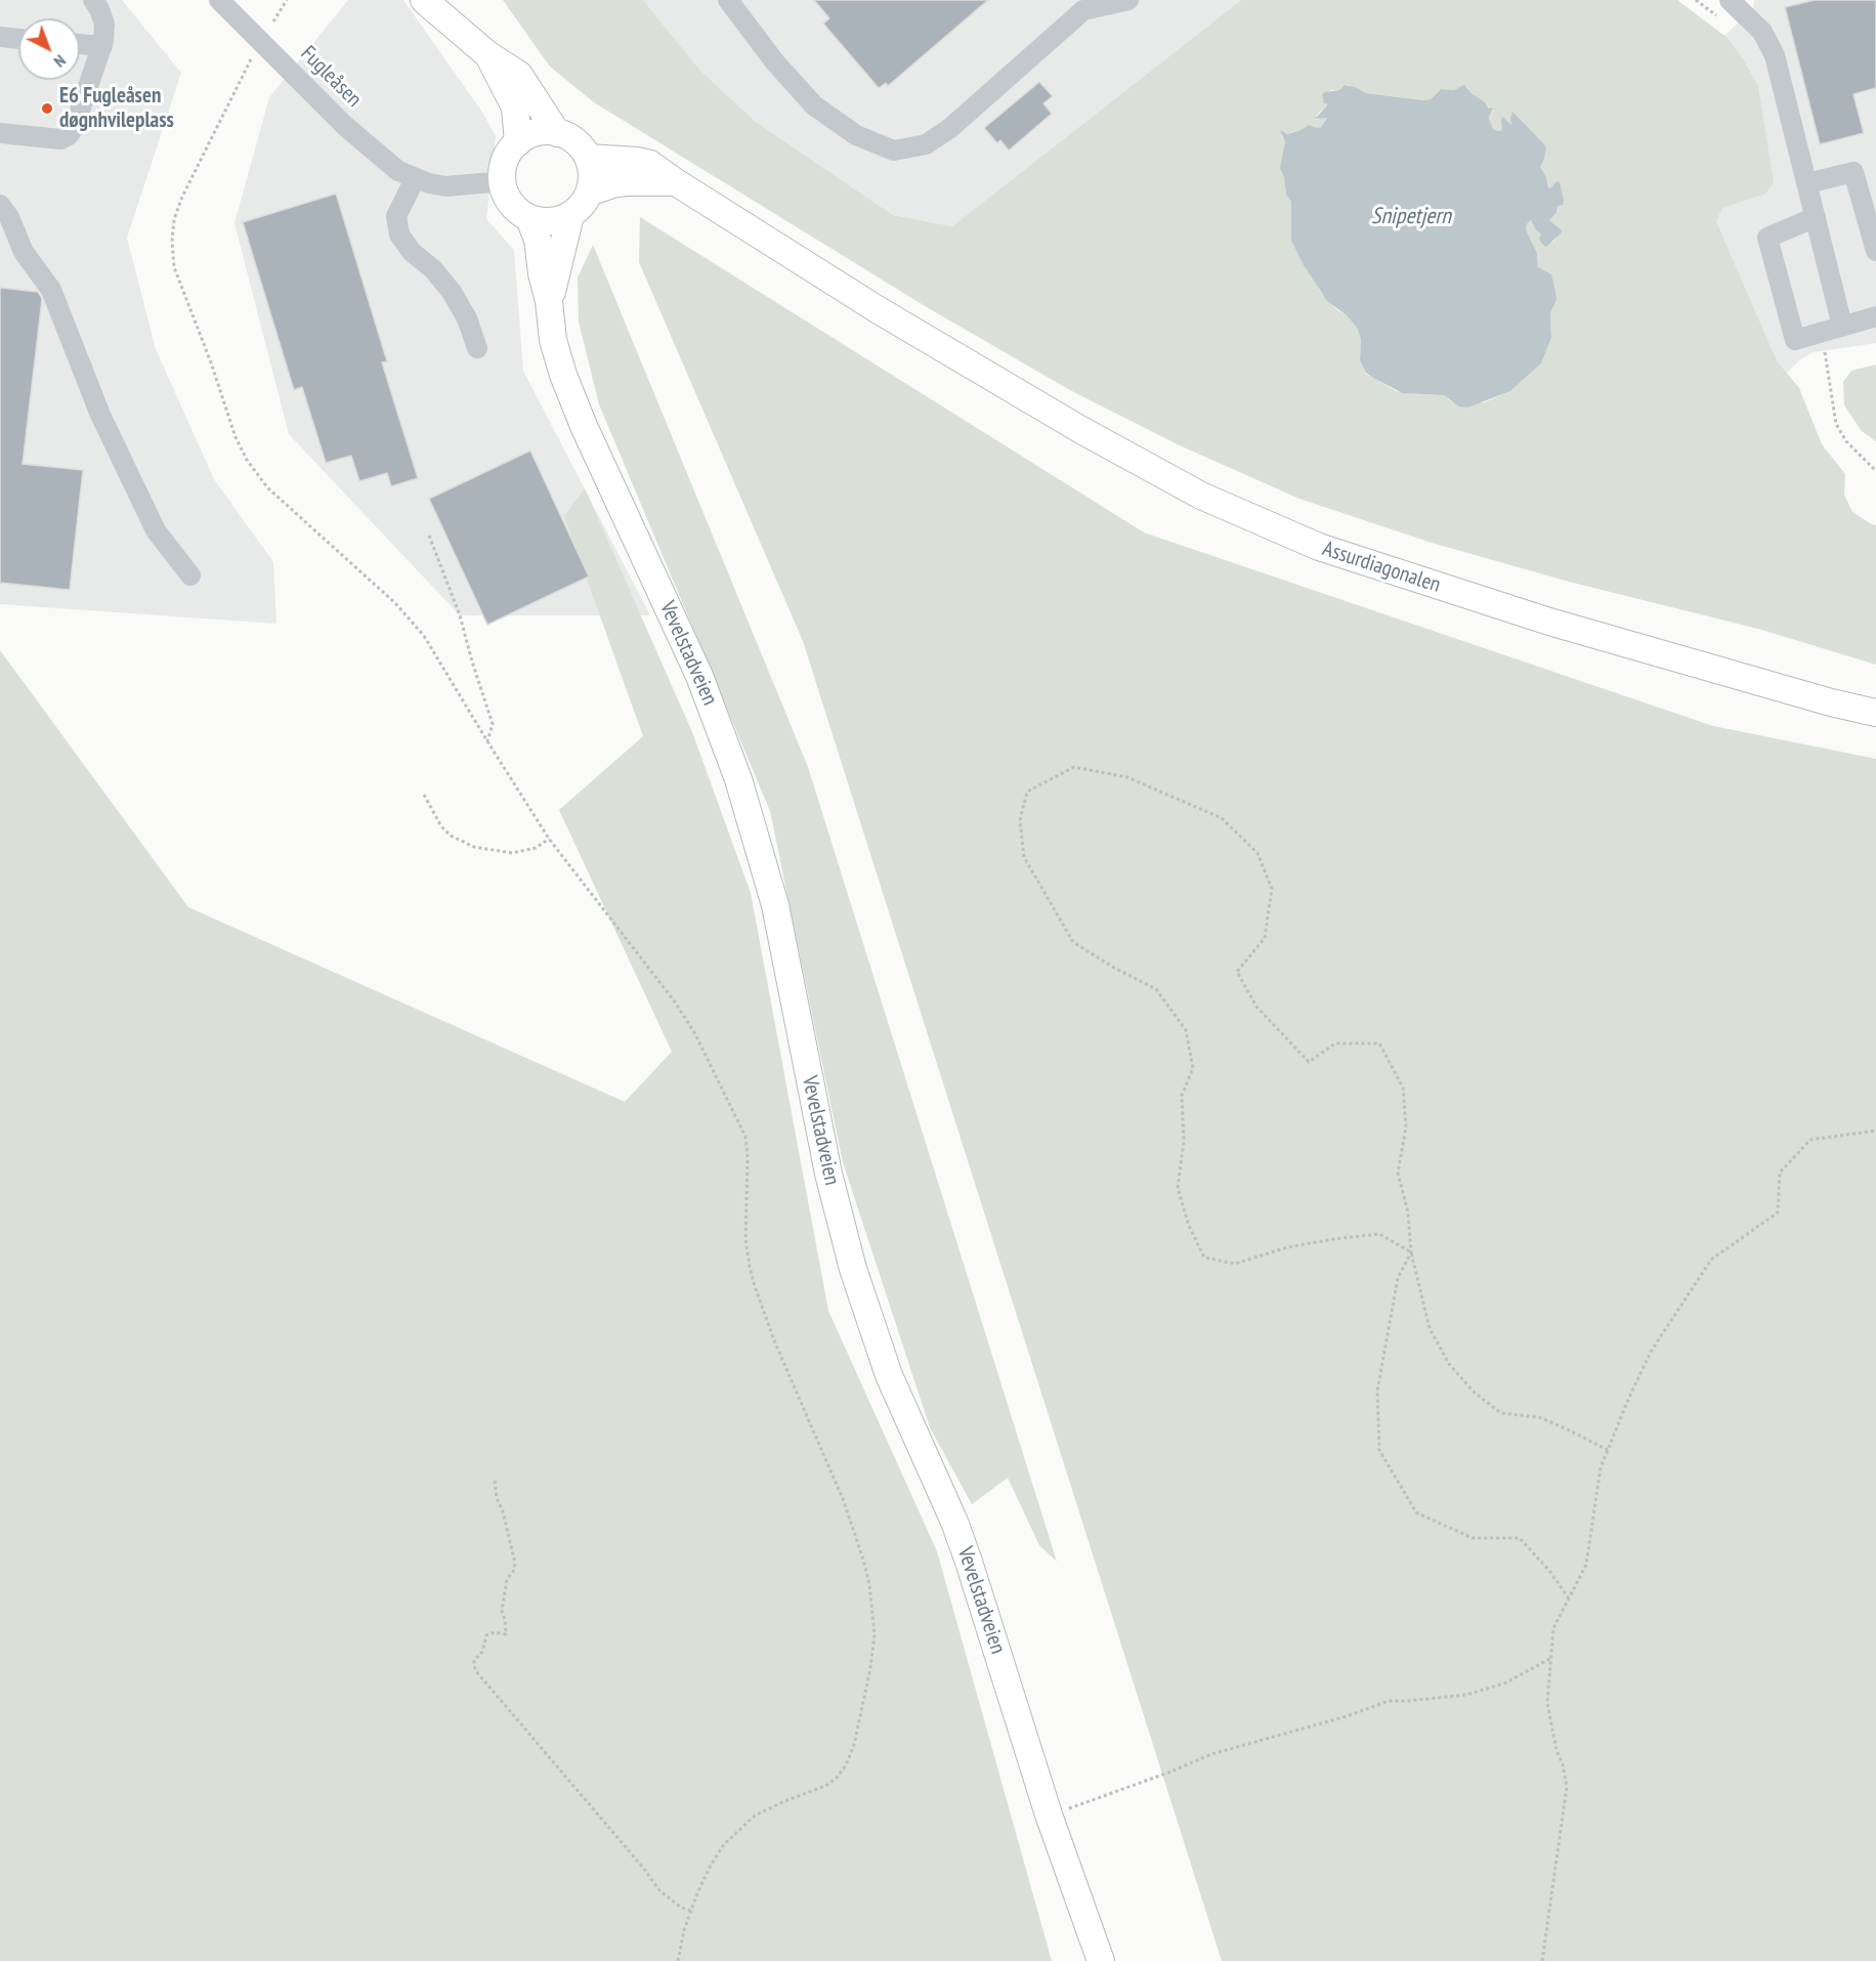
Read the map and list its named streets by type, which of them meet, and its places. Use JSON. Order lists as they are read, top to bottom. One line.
{"streets":{"main road":["Assurdiagonalen","Vevelstadveien"],"street":["Fugleåsen"]},"crossings":[["Fugleåsen","Vevelstadveien"]],"water":["Snipetjern"],"places":["E6 Fugleåsen døgnhvileplass"],"north":"bottom right"}
